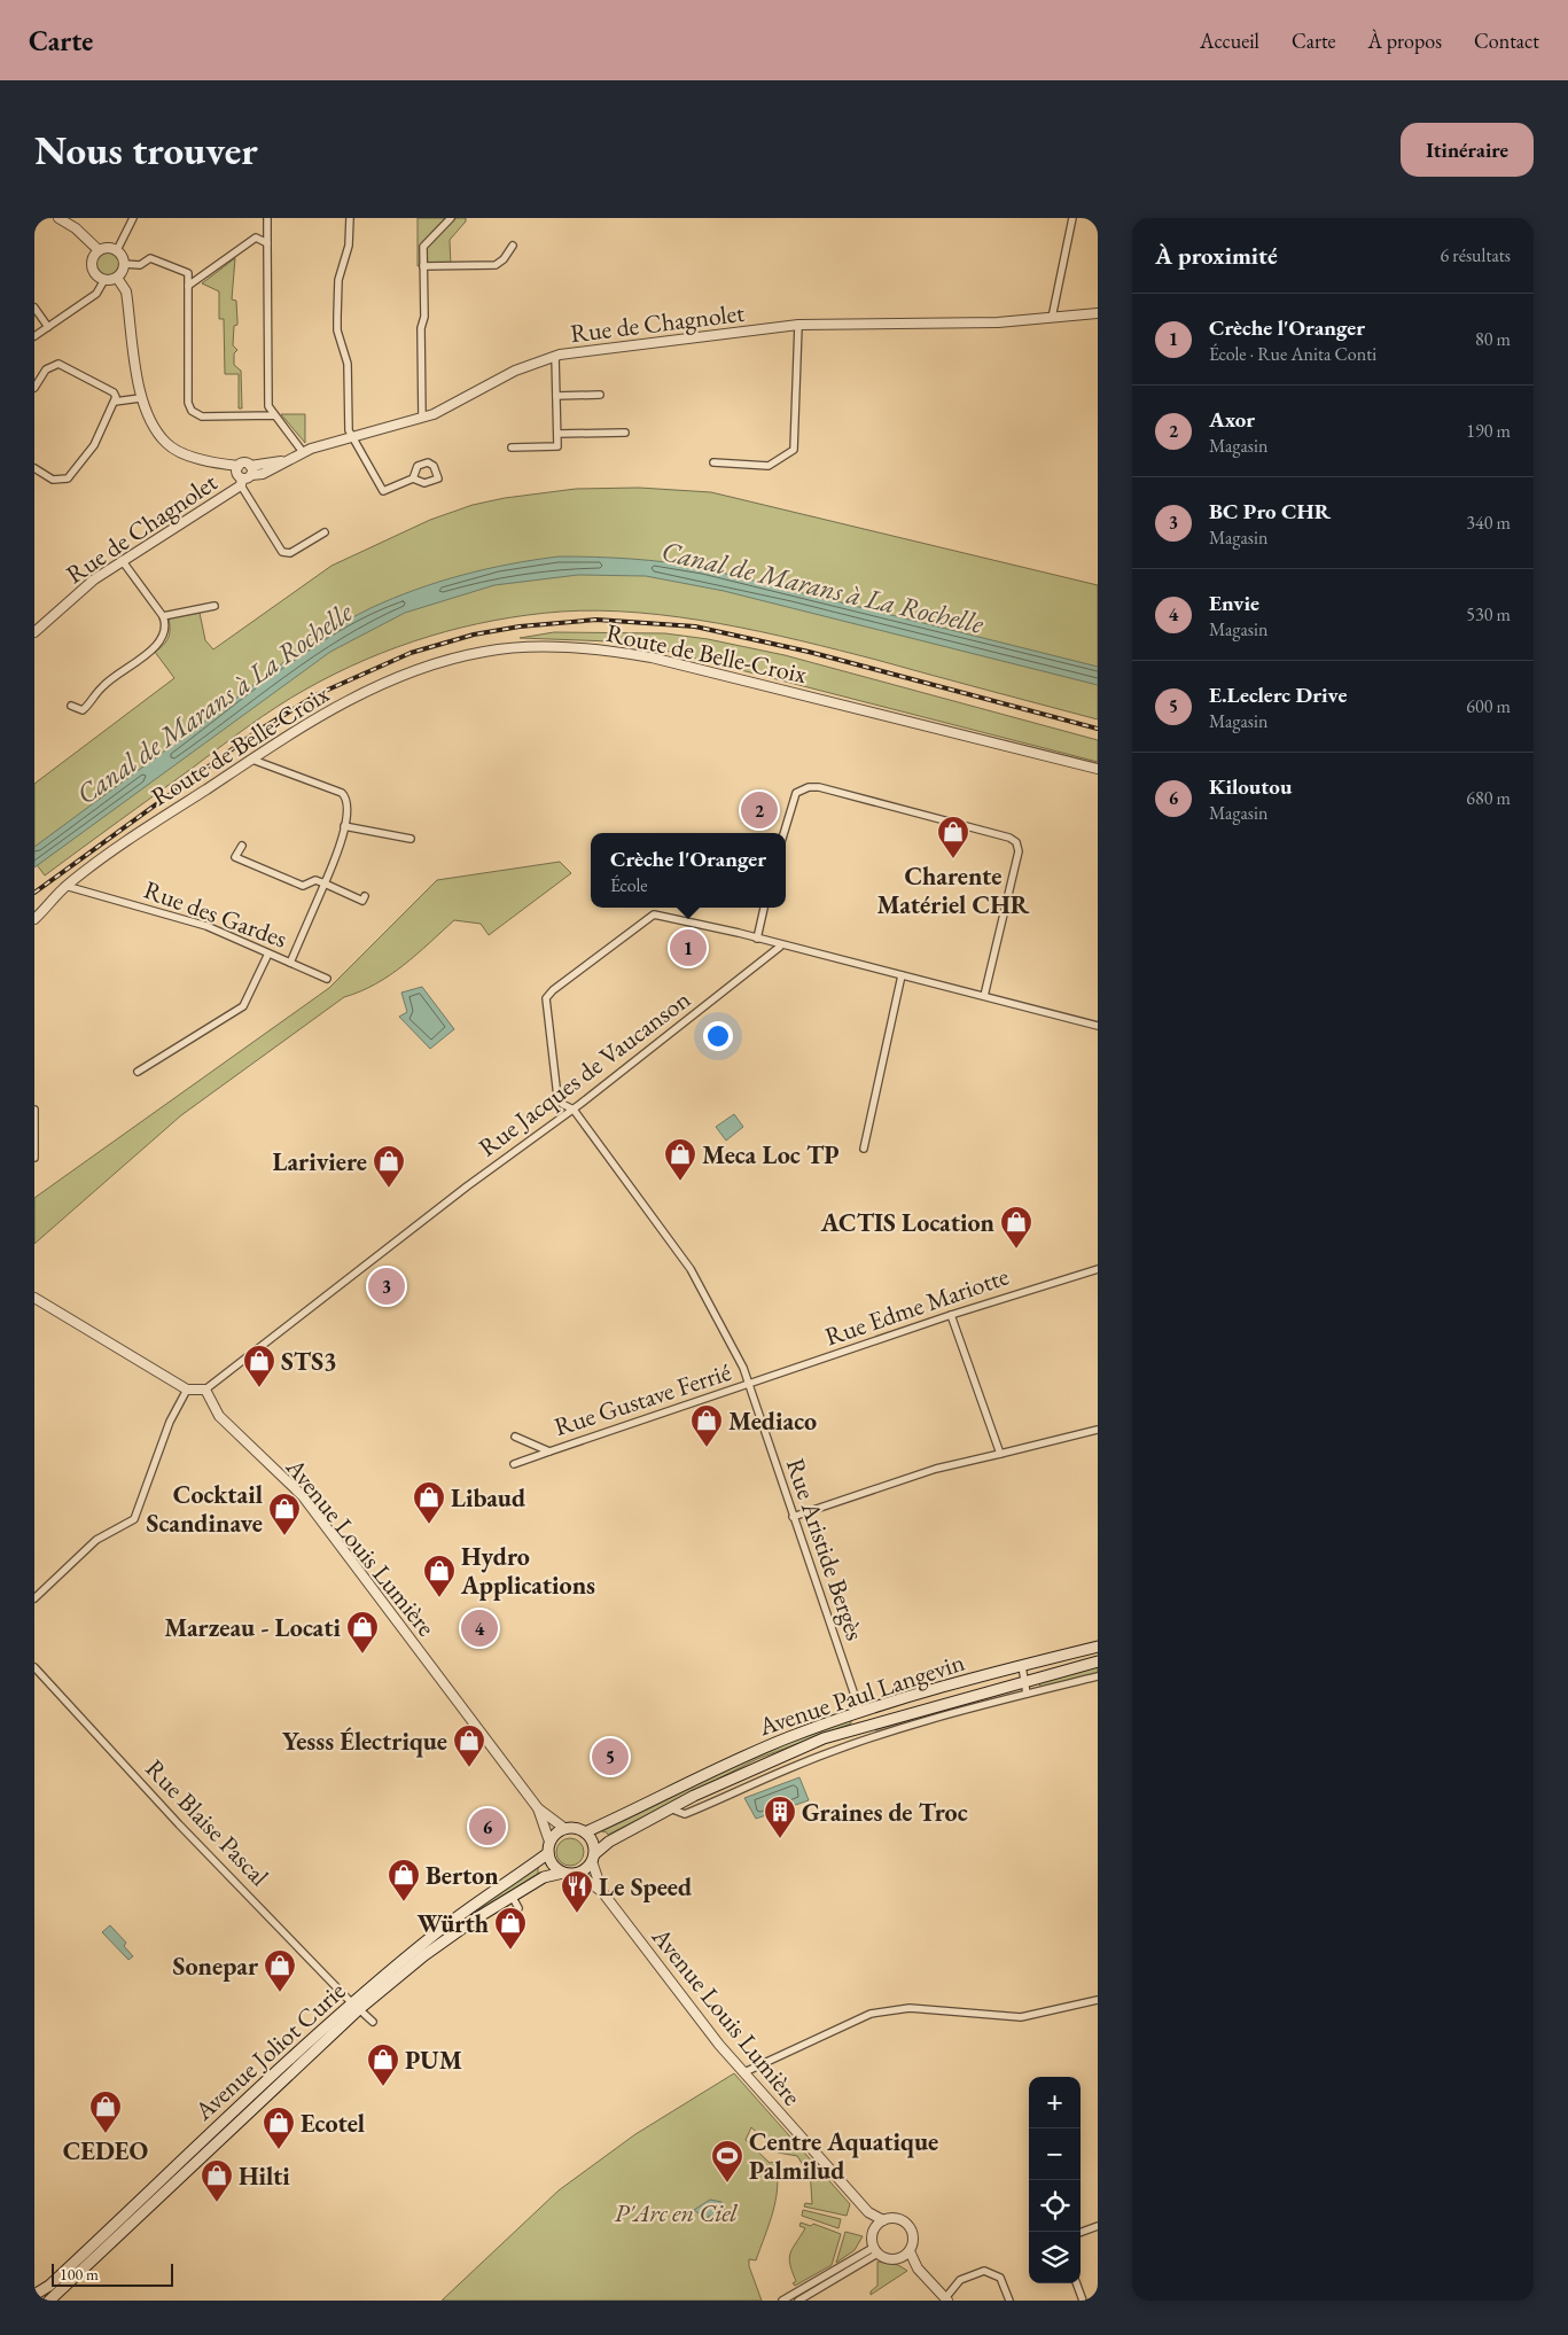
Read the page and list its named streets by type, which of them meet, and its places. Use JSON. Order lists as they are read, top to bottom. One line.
{"streets":{"main road":["Avenue Paul Langevin","Avenue Joliot Curie"],"street":["Rue de Chagnolet","Route de Belle-Croix","Rue des Gardes","Rue Jacques de Vaucanson","Rue Edme Mariotte","Rue Gustave Ferrié","Avenue Louis Lumière","Rue Aristide Bergès","Rue Blaise Pascal"]},"crossings":[["Route de Belle-Croix","Rue des Gardes"],["Rue Jacques de Vaucanson","Avenue Louis Lumière"],["Rue Jacques de Vaucanson","Rue Aristide Bergès"],["Rue Edme Mariotte","Rue Gustave Ferrié"],["Rue Edme Mariotte","Rue Aristide Bergès"],["Rue Gustave Ferrié","Rue Aristide Bergès"],["Avenue Louis Lumière","Avenue Paul Langevin"],["Avenue Louis Lumière","Avenue Joliot Curie"],["Rue Aristide Bergès","Avenue Paul Langevin"],["Avenue Paul Langevin","Avenue Joliot Curie"],["Rue Blaise Pascal","Avenue Joliot Curie"]],"water":["Canal de Marans à La Rochelle"],"parks":["P'Arc en Ciel"],"places":{"shop":["Charente Matériel CHR","Meca Loc TP","Lariviere","ACTIS Location","STS3","Mediaco","Libaud","Cocktail Scandinave","Hydro Applications","Marzeau - Locati","Yesss Électrique","Berton","Würth","Sonepar","PUM","CEDEO","Ecotel","Hilti"],"building":["Graines de Troc"],"restaurant":["Le Speed"],"sports":["Centre Aquatique Palmilud"]},"scale_bar":"100 m","page":{"header":"Carte","nav":["Accueil","Carte","À propos","Contact"],"buttons":"Itinéraire","title":"Nous trouver","heading":["À proximité","6 résultats"],"list":[{"mark":"1","name":"Crèche l'Oranger","note":"École · Rue Anita Conti","value":"80 m"},{"mark":"2","name":"Axor","note":"Magasin","value":"190 m"},{"mark":"3","name":"BC Pro CHR","note":"Magasin","value":"340 m"},{"mark":"4","name":"Envie","note":"Magasin","value":"530 m"},{"mark":"5","name":"E.Leclerc Drive","note":"Magasin","value":"600 m"},{"mark":"6","name":"Kiloutou","note":"Magasin","value":"680 m"}],"pins":["2","1","3","4","5","6"],"popup":["Crèche l'Oranger","École"],"map_buttons":["+","−"],"scale":"100 m"}}
